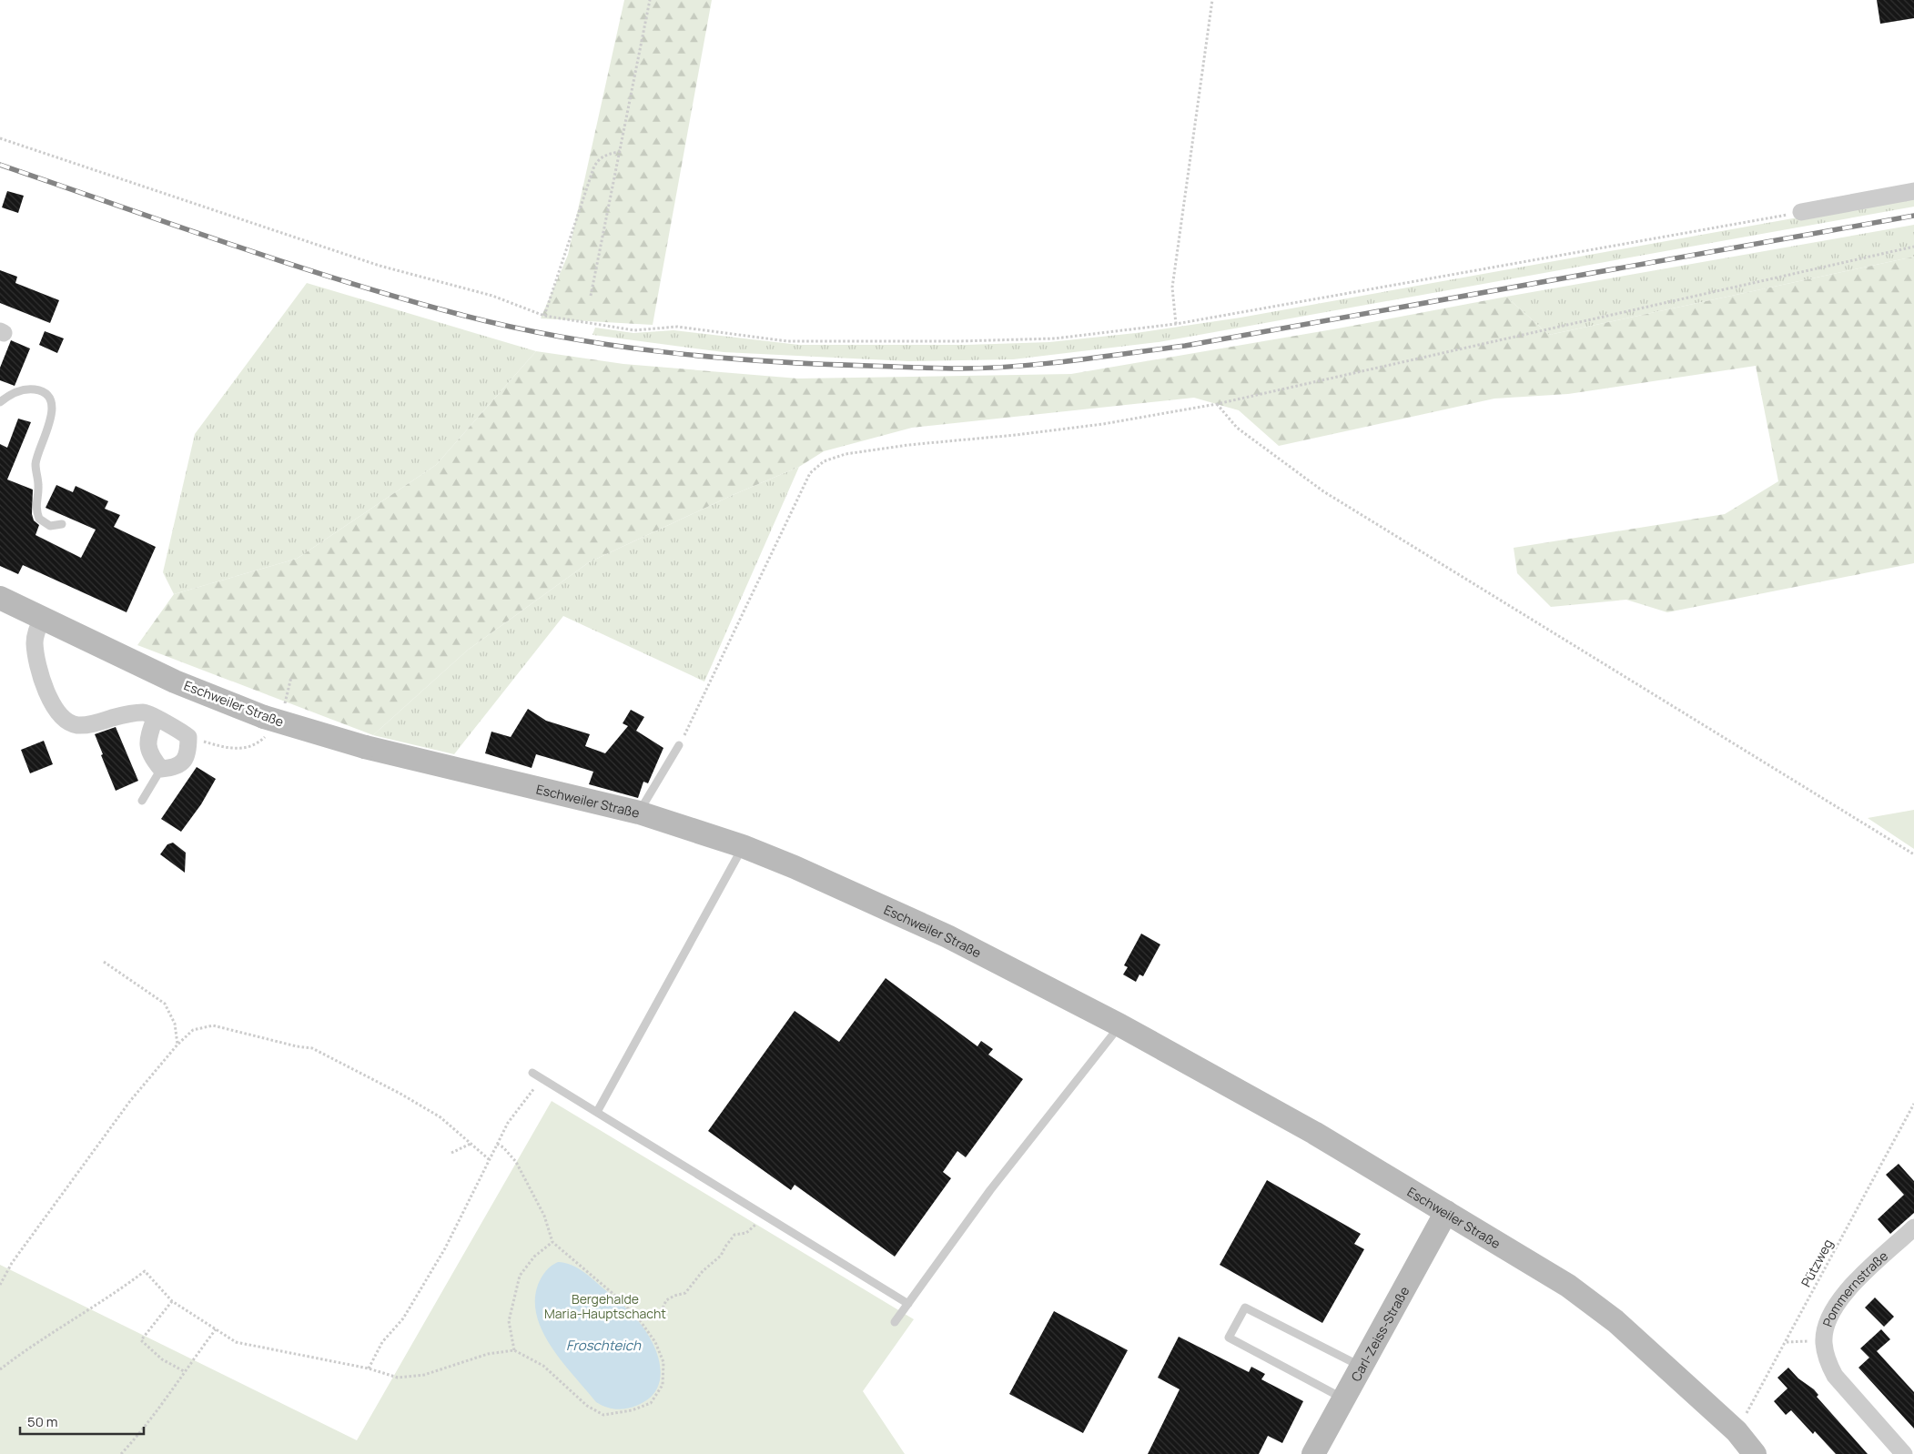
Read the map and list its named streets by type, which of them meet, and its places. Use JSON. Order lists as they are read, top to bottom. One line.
{"streets":{"street":["Eschweiler Straße","Pommernstraße","Carl-Zeiss-Straße"],"path":["Pützweg"]},"crossings":[["Eschweiler Straße","Pützweg"],["Eschweiler Straße","Carl-Zeiss-Straße"]],"water":["Froschteich"],"parks":["Bergehalde Maria-Hauptschacht"],"scale_bar":"50 m"}
